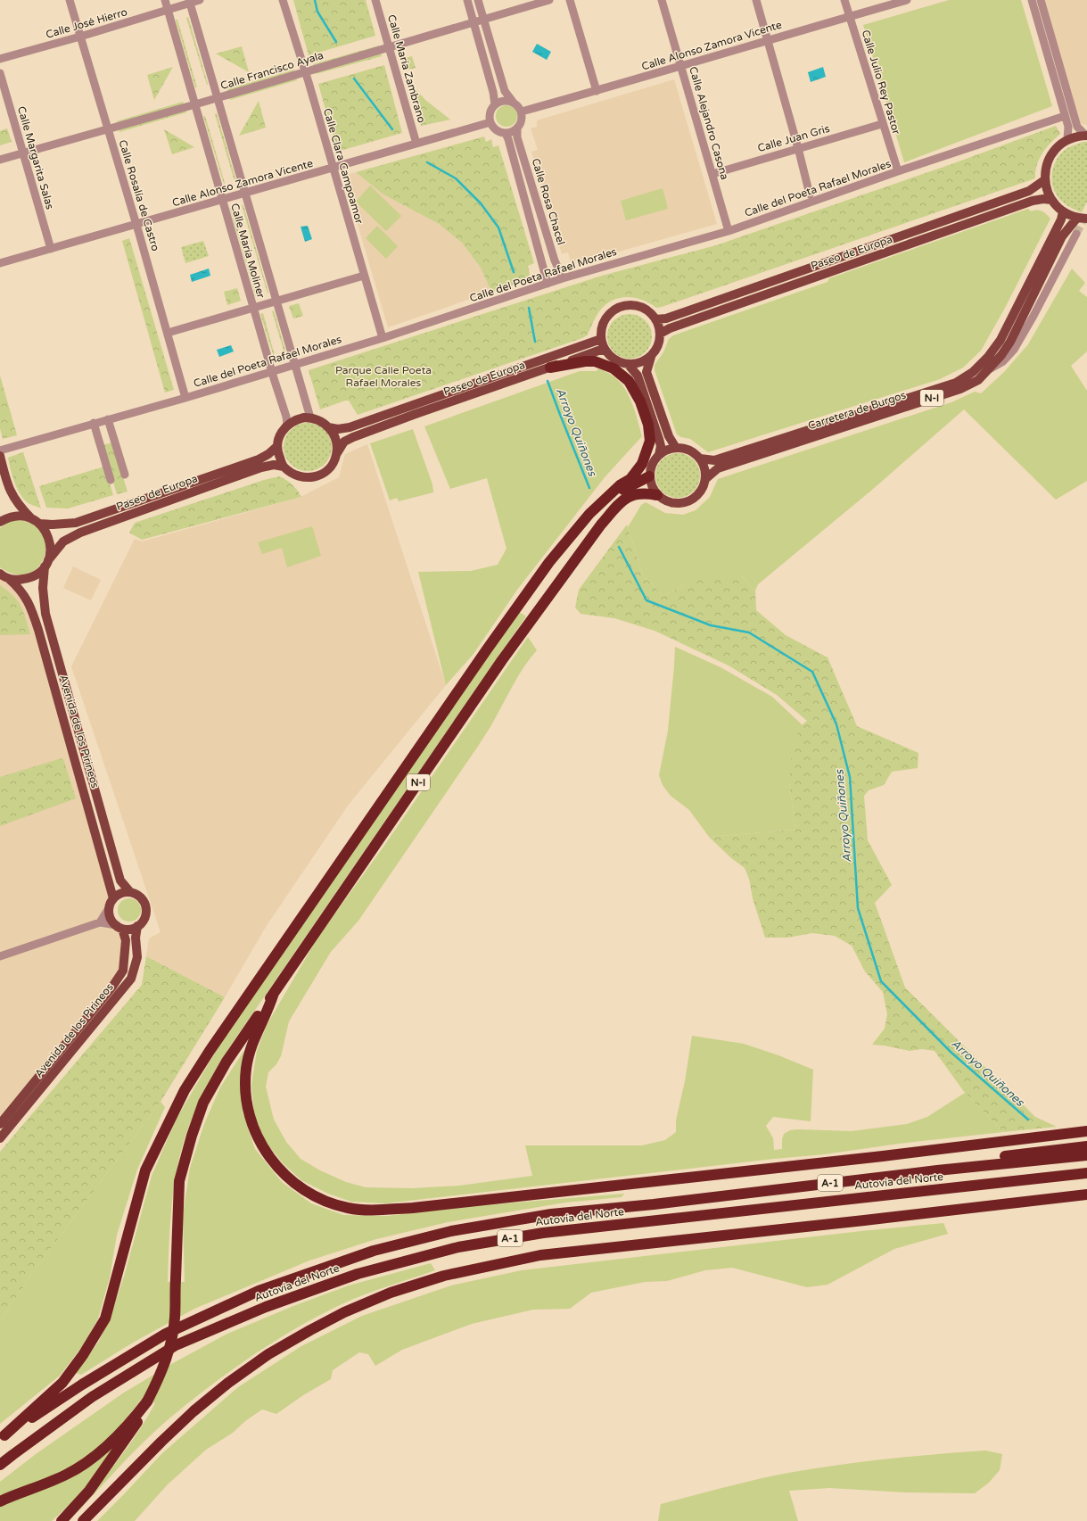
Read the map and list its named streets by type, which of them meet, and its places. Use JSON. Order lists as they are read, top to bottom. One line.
{"streets":{"highway":["N-I","Autovía del Norte","A-1"],"main road":["Paseo de Europa","Carretera de Burgos","Avenida de los Pirineos"],"street":["Calle José Hierro","Calle Alonso Zamora Vicente","Calle María Zambrano","Calle Francisco Ayala","Calle Julio Rey Pastor","Calle Alejandro Casona","Calle Juan Gris","Calle Margarita Salas","Calle Clara Campoamor","Calle del Poeta Rafael Morales","Calle Rosalía de Castro","Calle Rosa Chacel","Calle María Moliner"]},"crossings":[["Calle José Hierro","Calle Rosalía de Castro"],["Calle José Hierro","Calle María Moliner"],["Calle Alonso Zamora Vicente","Calle María Zambrano"],["Calle Alonso Zamora Vicente","Calle Julio Rey Pastor"],["Calle Alonso Zamora Vicente","Calle Alejandro Casona"],["Calle Alonso Zamora Vicente","Calle Margarita Salas"],["Calle Alonso Zamora Vicente","Calle Clara Campoamor"],["Calle Alonso Zamora Vicente","Calle Rosalía de Castro"],["Calle Alonso Zamora Vicente","Calle Rosa Chacel"],["Calle Alonso Zamora Vicente","Calle María Moliner"],["Calle María Zambrano","Calle Francisco Ayala"],["Calle Francisco Ayala","Calle Margarita Salas"],["Calle Francisco Ayala","Calle Clara Campoamor"],["Calle Francisco Ayala","Calle Rosalía de Castro"],["Calle Francisco Ayala","Calle María Moliner"],["Calle Julio Rey Pastor","Calle Juan Gris"],["Calle Julio Rey Pastor","Calle del Poeta Rafael Morales"],["Calle Alejandro Casona","Calle Juan Gris"],["Calle Alejandro Casona","Calle del Poeta Rafael Morales"],["Calle Clara Campoamor","Calle del Poeta Rafael Morales"],["Calle del Poeta Rafael Morales","Calle Rosalía de Castro"],["Calle del Poeta Rafael Morales","Calle Rosa Chacel"],["Calle del Poeta Rafael Morales","Calle María Moliner"],["Calle María Moliner","Paseo de Europa"],["Paseo de Europa","Avenida de los Pirineos"],["N-I","Carretera de Burgos"],["N-I","Autovía del Norte"]],"water":["Arroyo Quiñones"],"parks":["Parque Calle Poeta Rafael Morales"]}
